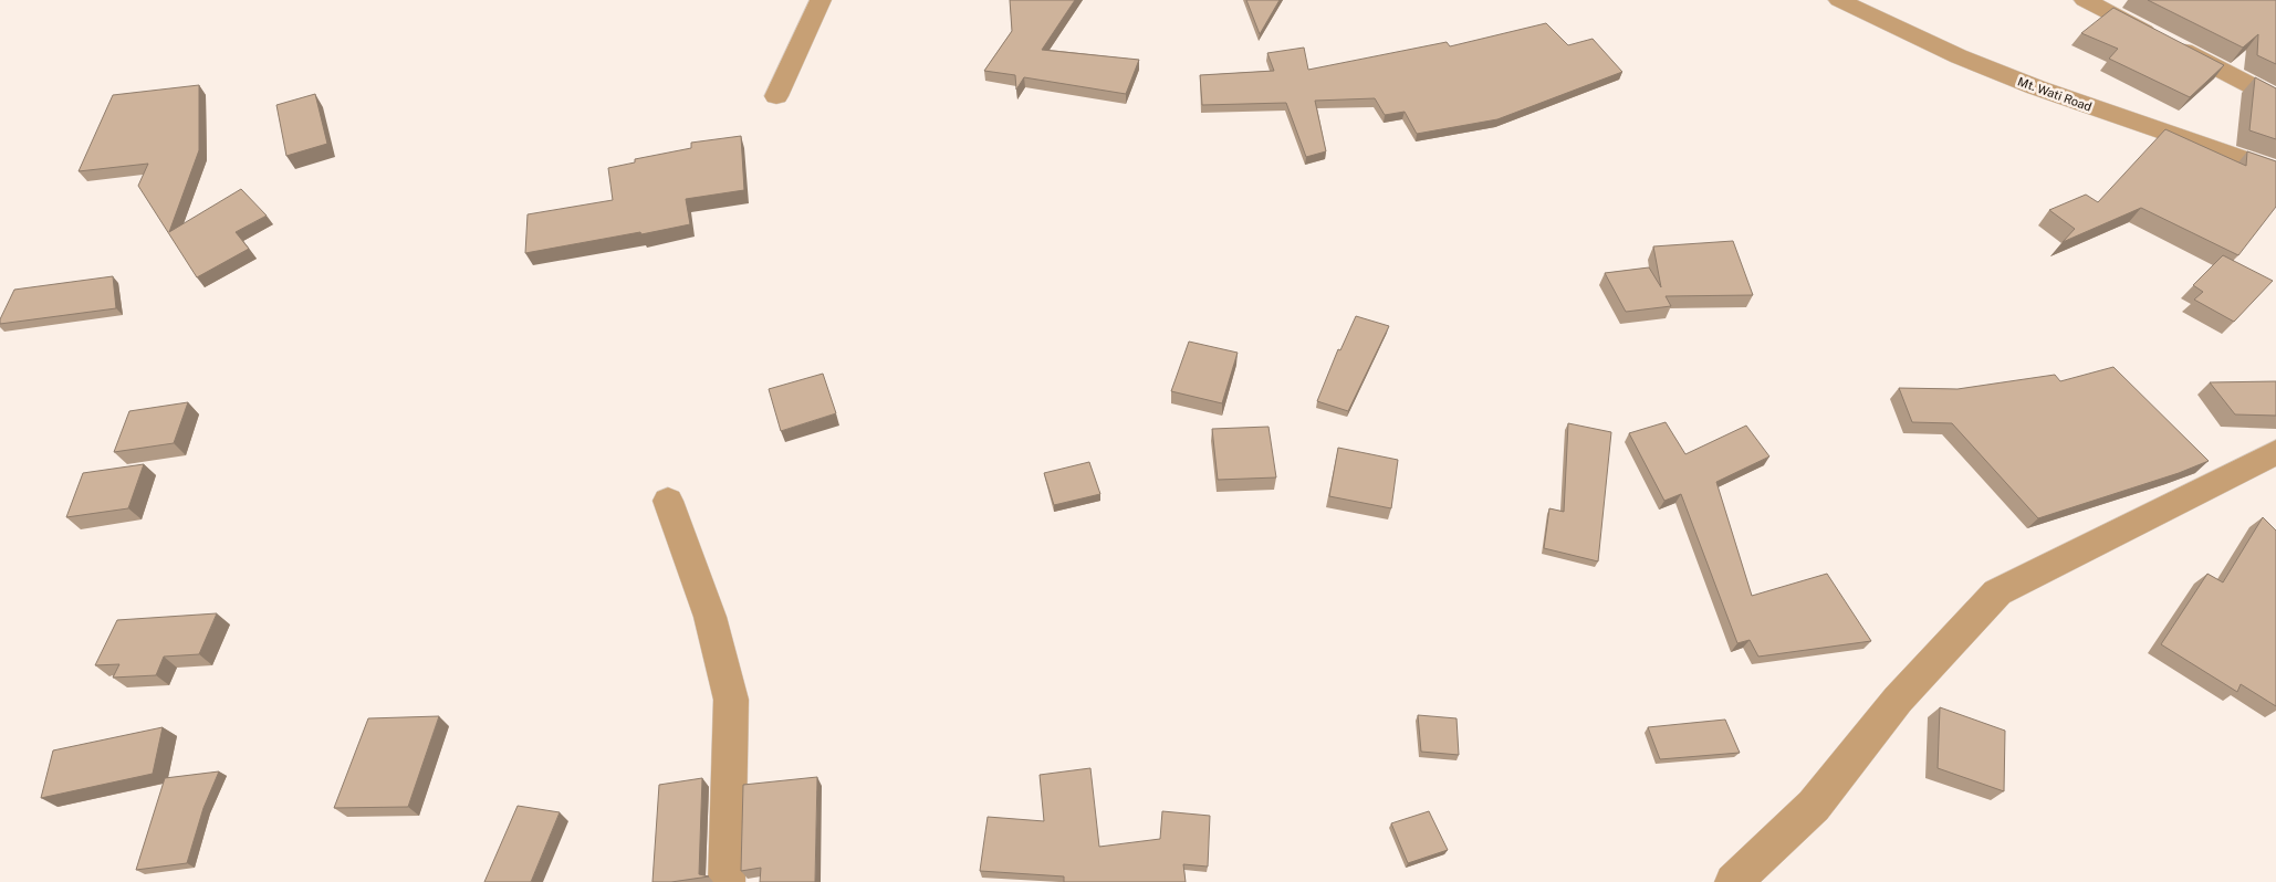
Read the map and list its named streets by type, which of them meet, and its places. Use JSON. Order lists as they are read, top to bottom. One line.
{"streets":{"street":["Mt. Wati Road"]}}
